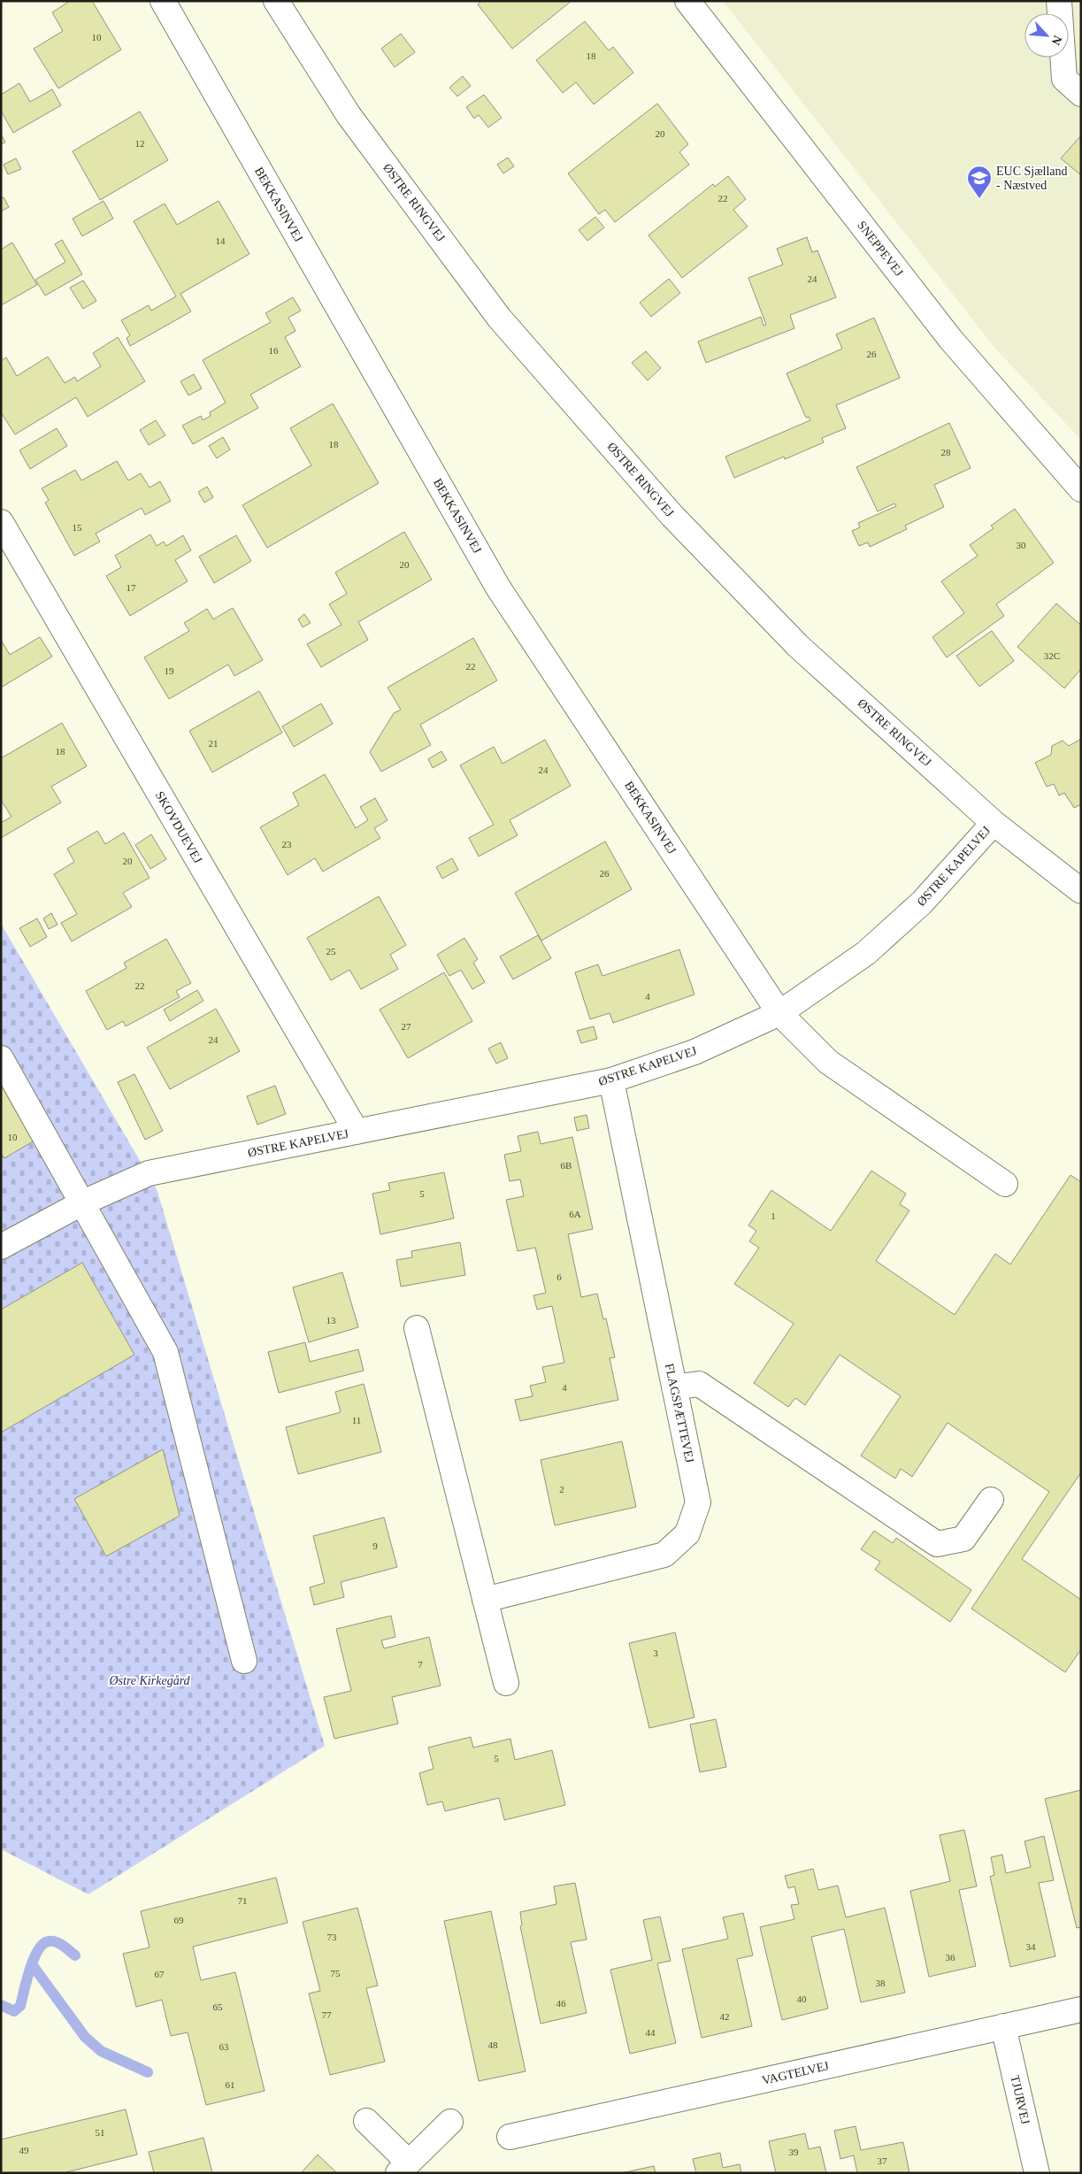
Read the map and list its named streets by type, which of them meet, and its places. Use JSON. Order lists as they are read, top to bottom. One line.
{"streets":{"street":["ØSTRE RINGVEJ","BEKKASINVEJ","SNEPPEVEJ","SKOVDUEVEJ","ØSTRE KAPELVEJ","FLAGSPÆTTEVEJ","VAGTELVEJ","TJURVEJ"]},"crossings":[["ØSTRE RINGVEJ","ØSTRE KAPELVEJ"],["BEKKASINVEJ","ØSTRE KAPELVEJ"],["SKOVDUEVEJ","ØSTRE KAPELVEJ"],["ØSTRE KAPELVEJ","FLAGSPÆTTEVEJ"],["VAGTELVEJ","TJURVEJ"]],"parks":["Østre Kirkegård"],"places":{"school or university":["EUC Sjælland - Næstved"]},"house_numbers":["10","18","20","12","22","14","24","16","26","18","28","15","30","20","17","32C","22","19","21","18","24","23","20","26","25","22","4","27","24","10","6B","5","6A","1","6","13","4","11","2","9","3","7","5","71","69","73","34","36","75","67","38","40","46","65","77","42","44","48","63","61","51","49","39","37"],"north":"bottom right"}
